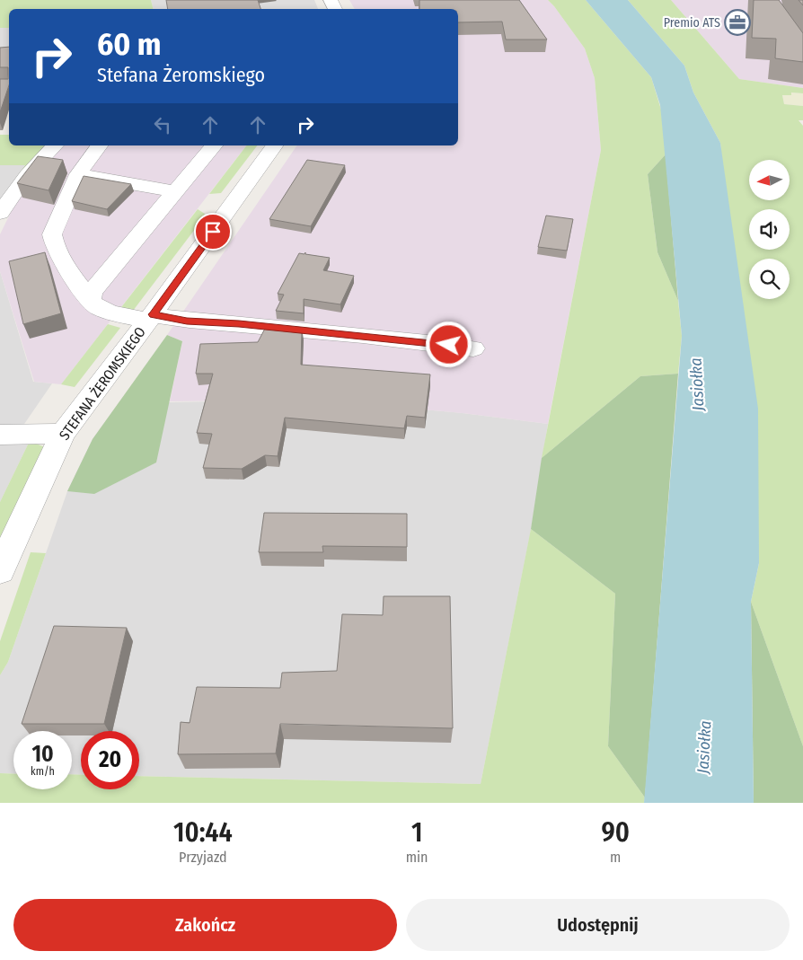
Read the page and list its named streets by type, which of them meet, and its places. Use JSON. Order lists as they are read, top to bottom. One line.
{"streets":{"street":["STEFANA ŻEROMSKIEGO"]},"water":["Jasiołka"],"places":{"office":["Premio ATS"]},"north":"left","page":{"turn":["60 m","Stefana Żeromskiego"],"speed":"10 km/h","limit":"20","eta":["10:44","Przyjazd","1","min","90","m"],"buttons":["Zakończ","Udostępnij"]}}
